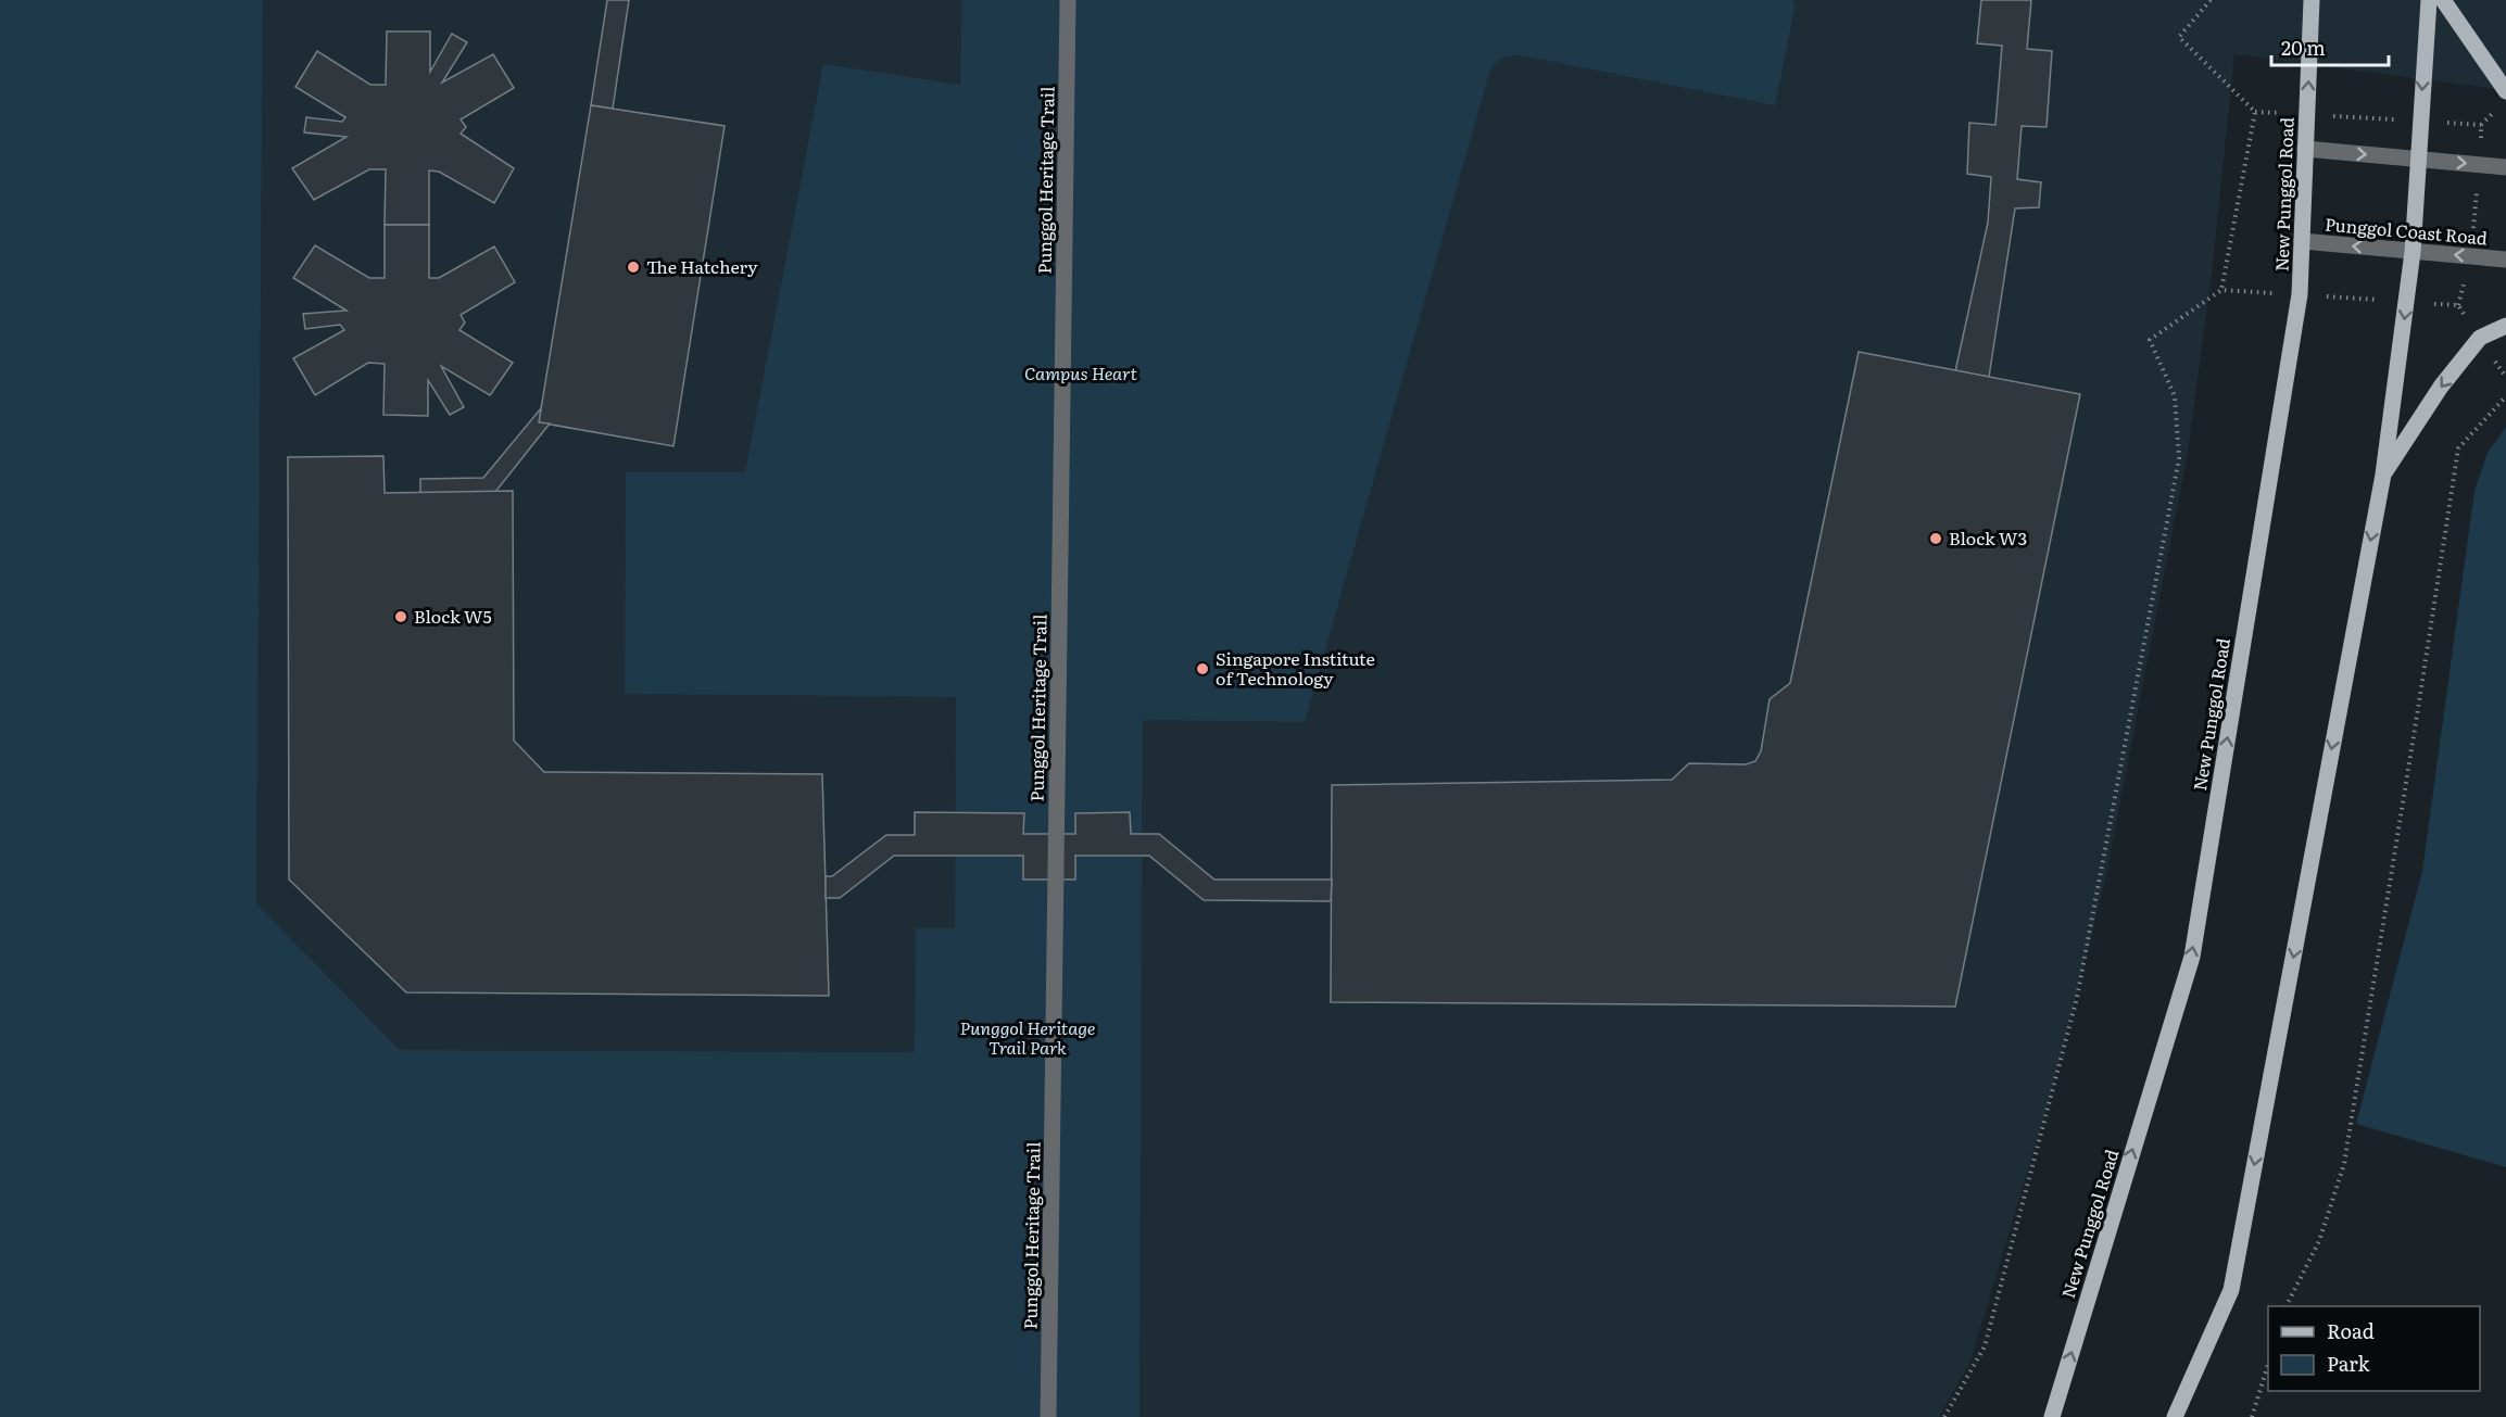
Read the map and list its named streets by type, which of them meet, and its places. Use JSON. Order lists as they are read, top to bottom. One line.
{"streets":{"main road":["New Punggol Road"],"street":["Punggol Heritage Trail","Punggol Coast Road"]},"crossings":[["New Punggol Road","Punggol Coast Road"]],"parks":["Campus Heart","Punggol Heritage Trail Park"],"places":["The Hatchery","Block W3","Block W5","Singapore Institute of Technology"],"legend":["Road","Park"],"scale_bar":"20 m"}
